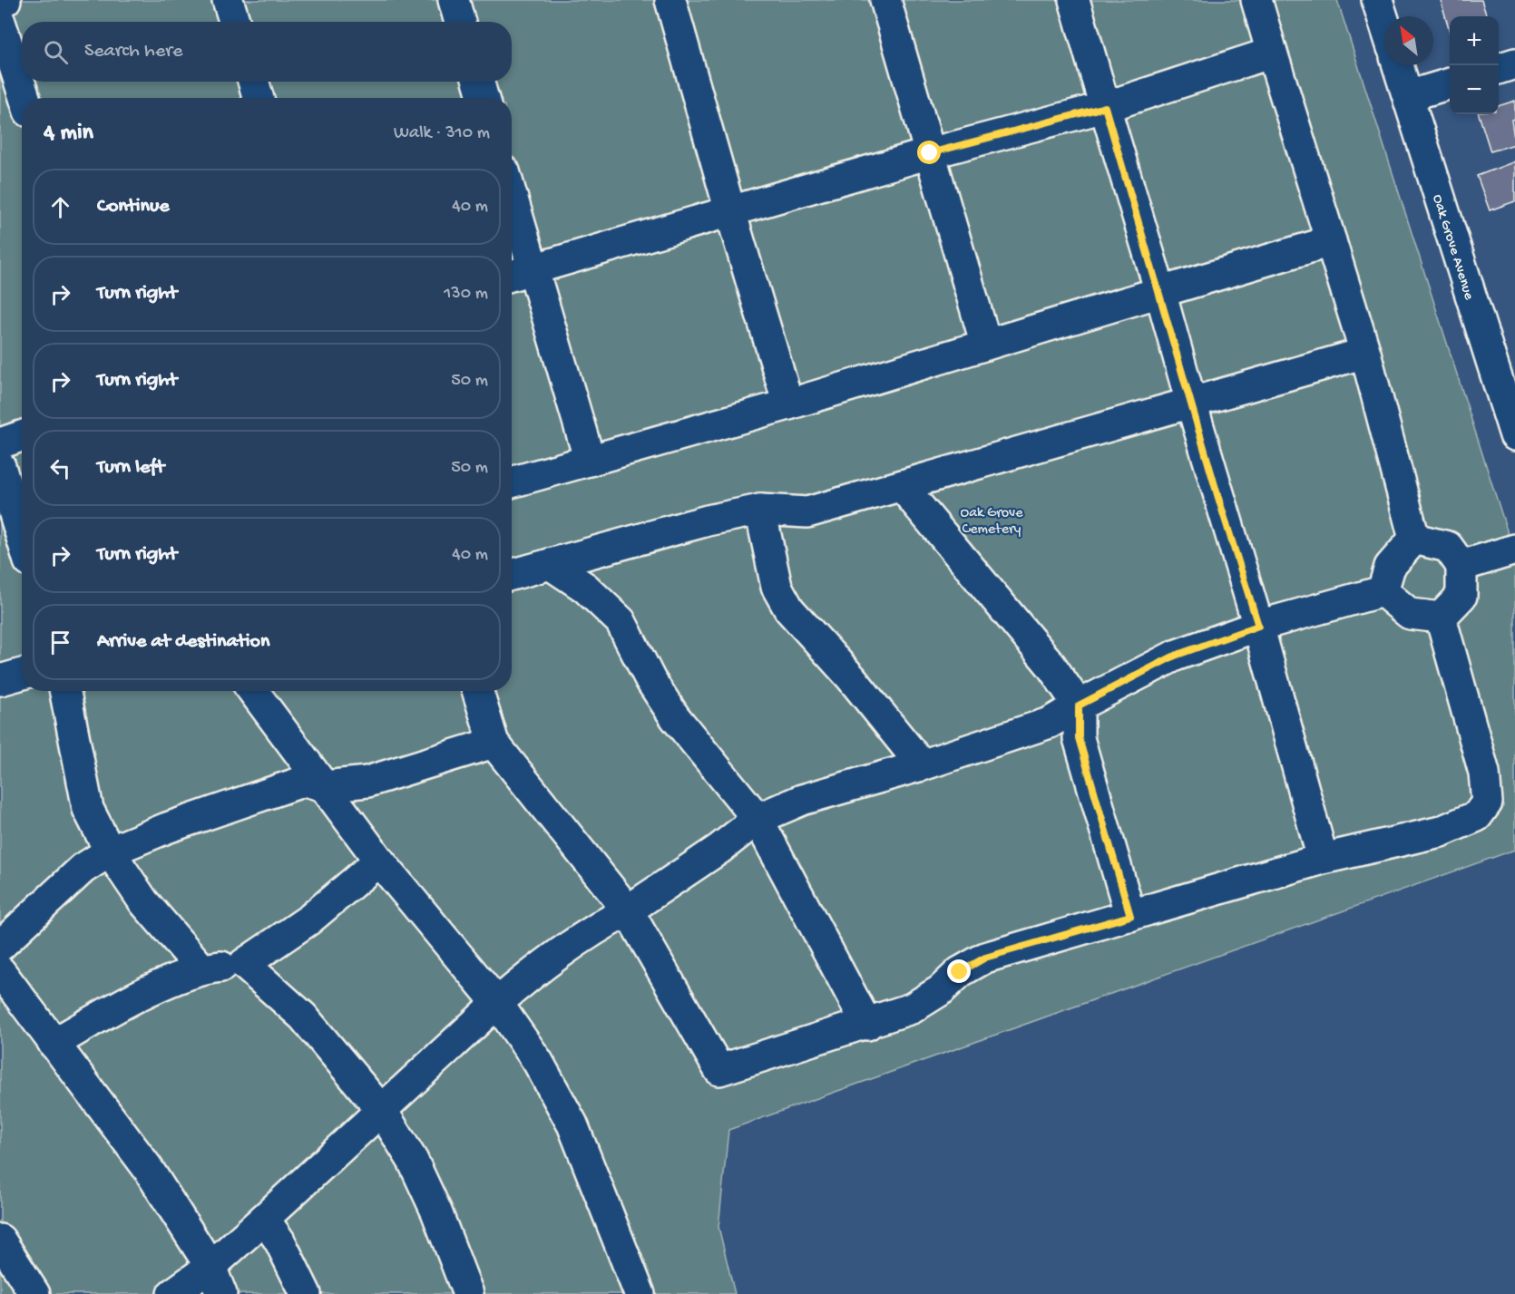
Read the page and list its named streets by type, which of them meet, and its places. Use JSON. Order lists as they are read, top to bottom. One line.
{"streets":{"street":["Oak Grove Avenue"]},"parks":["Oak Grove Cemetery"],"north":"top left","page":{"map_buttons":["+","−"],"search":"Search here","heading":["4 min","Walk · 310 m"],"list":[["Continue","40 m"],["Turn right","130 m"],["Turn right","50 m"],["Turn left","50 m"],["Turn right","40 m"],"Arrive at destination"]}}
